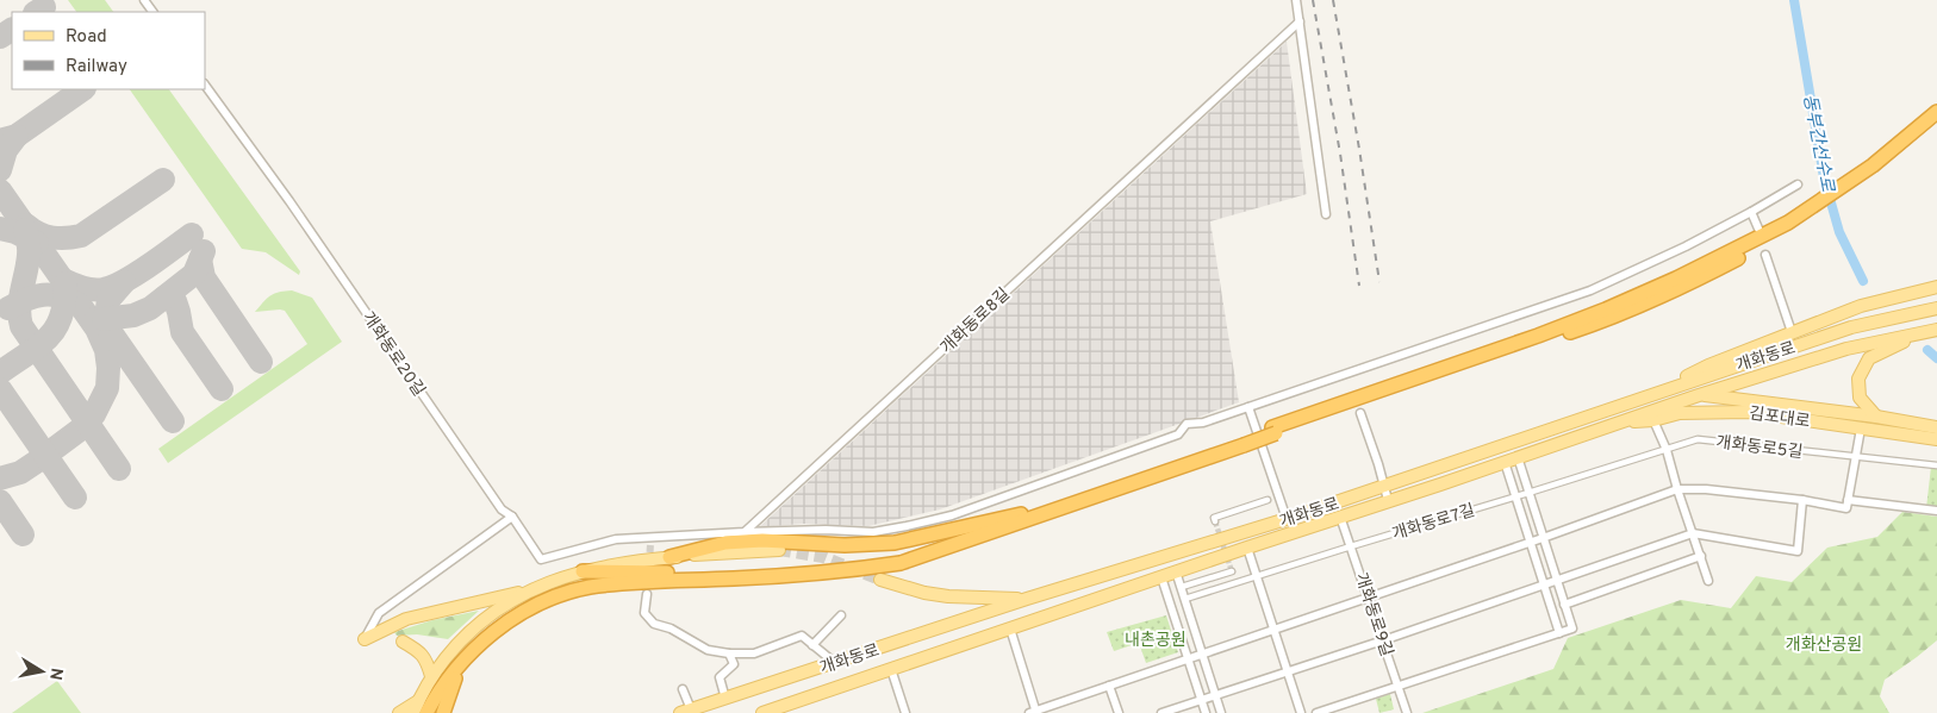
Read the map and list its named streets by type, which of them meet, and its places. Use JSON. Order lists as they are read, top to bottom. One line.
{"streets":{"main road":["개화동로","김포대로"],"street":["개화동로8길","개화동로20길","개화동로5길","개화동로7길","개화동로9길"]},"crossings":[["개화동로8길","개화동로20길"],["개화동로","김포대로"],["개화동로","개화동로9길"],["개화동로5길","개화동로7길"],["개화동로7길","개화동로9길"]],"water":["동부간선수로"],"parks":["내촌공원","개화산공원"],"legend":["Road","Railway"],"north":"right"}
